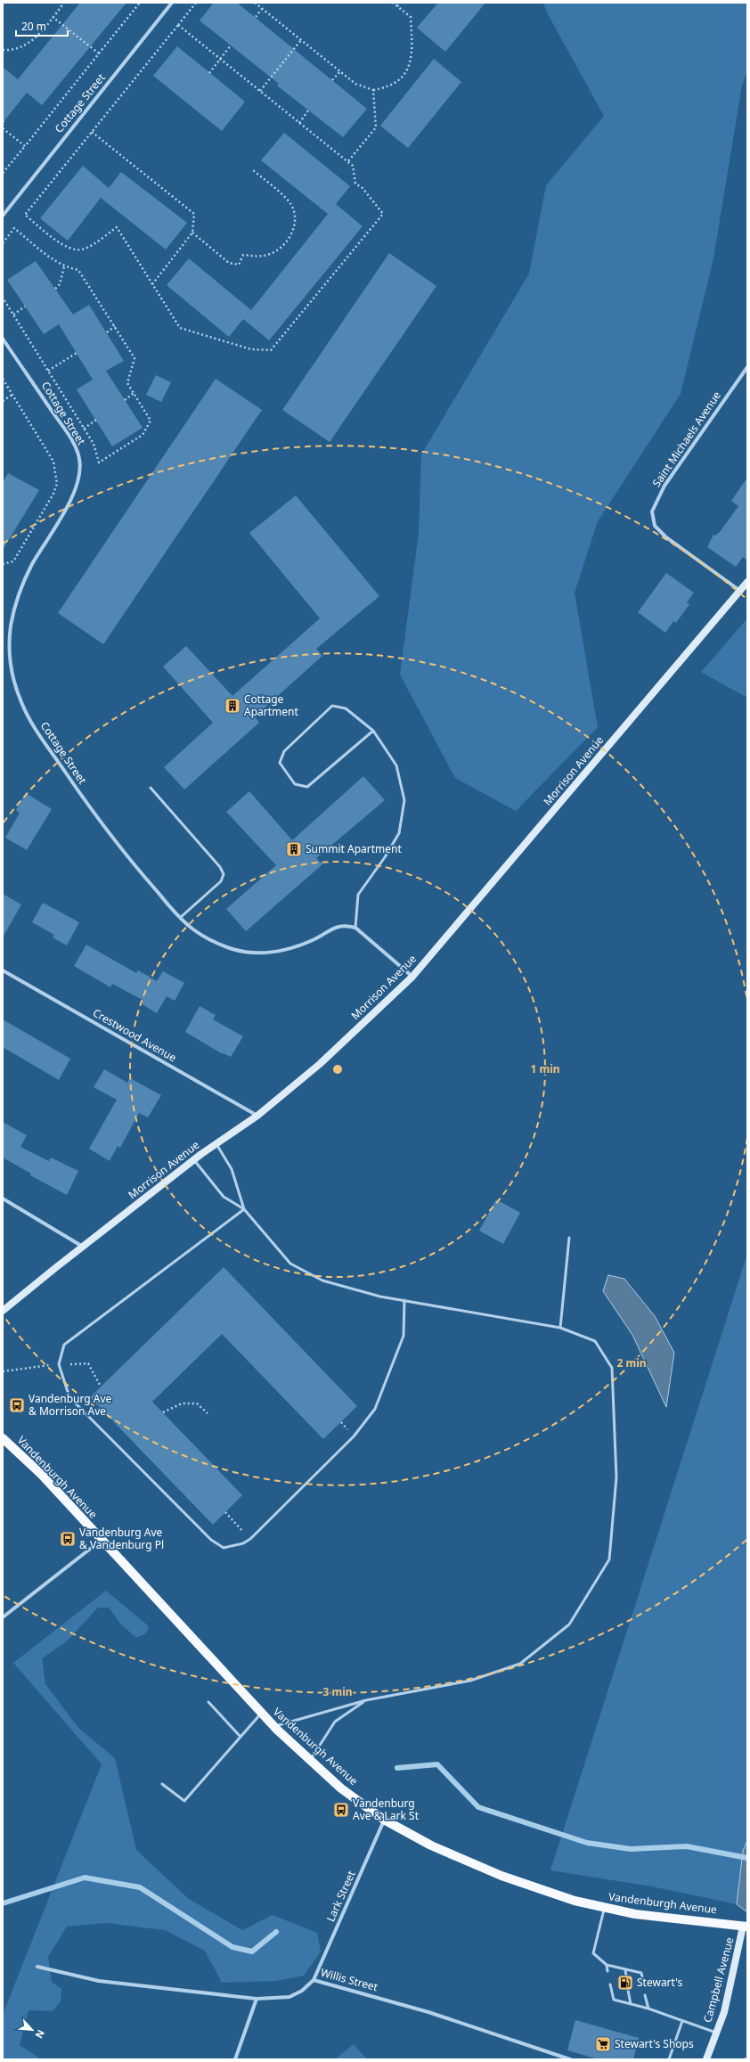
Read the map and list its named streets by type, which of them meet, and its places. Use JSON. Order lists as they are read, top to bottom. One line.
{"streets":{"main road":["Vandenburgh Avenue"],"street":["Cottage Street","Saint Michaels Avenue","Morrison Avenue","Crestwood Avenue","Lark Street","Willis Street","Campbell Avenue"]},"crossings":[["Saint Michaels Avenue","Morrison Avenue"],["Morrison Avenue","Crestwood Avenue"],["Vandenburgh Avenue","Lark Street"],["Vandenburgh Avenue","Campbell Avenue"],["Lark Street","Willis Street"]],"places":{"building":["Cottage Apartment","Summit Apartment"],"bus stop":["Vandenburg Ave & Morrison Ave","Vandenburg Ave & Vandenburg Pl","Vandenburg Ave & Lark St"],"fuel station":["Stewart's"],"supermarket":["Stewart's Shops"]},"scale_bar":"20 m","north":"bottom right","rings":["1 min","2 min","3 min"]}
